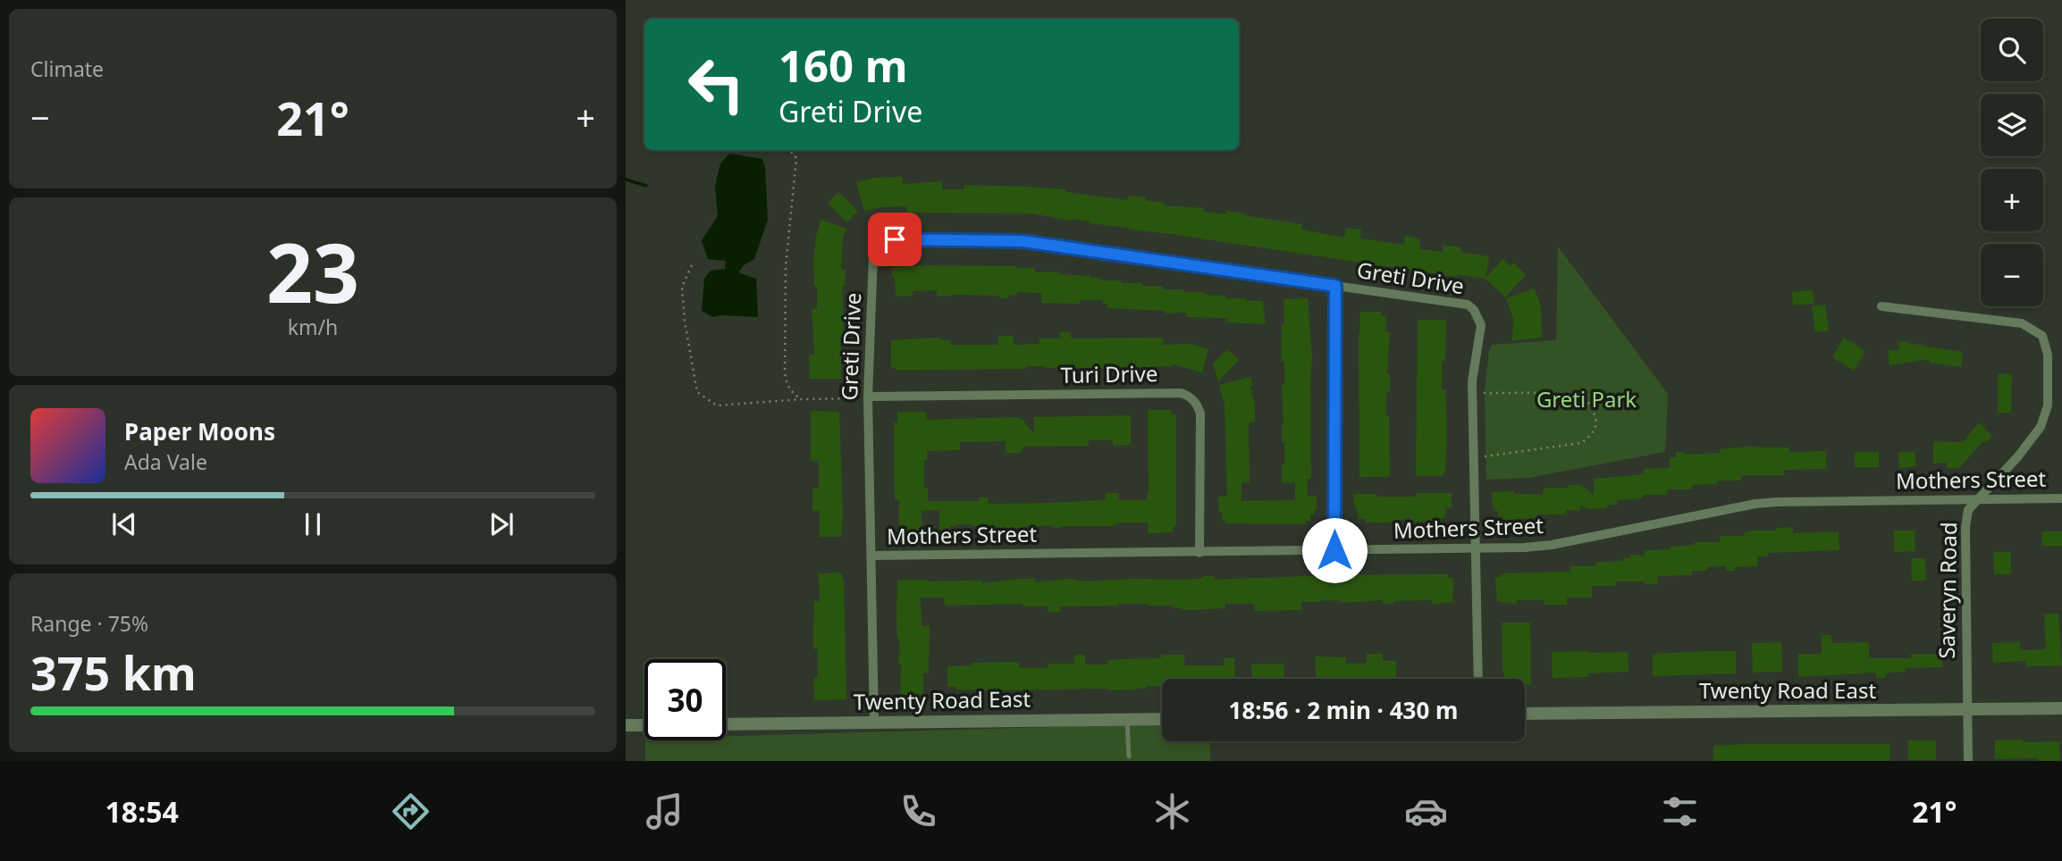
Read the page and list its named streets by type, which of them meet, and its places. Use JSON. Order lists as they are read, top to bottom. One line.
{"streets":{"street":["Greti Drive","Turi Drive","Mothers Street","Saveryn Road","Twenty Road East"]},"crossings":[["Greti Drive","Turi Drive"],["Greti Drive","Mothers Street"],["Greti Drive","Twenty Road East"],["Turi Drive","Mothers Street"],["Mothers Street","Saveryn Road"],["Saveryn Road","Twenty Road East"]],"parks":["Greti Park"],"page":{"tile":["Climate",["23","km/h"],["Range · 75%","375 km"]],"map_buttons":["+","−"],"turn":["160 m","Greti Drive"],"heat":["−","21°","+"],"song":["Paper Moons","Ada Vale"],"limit":"30","trip":"18:56 · 2 min · 430 m","tabs":["18:54","21°"]}}
